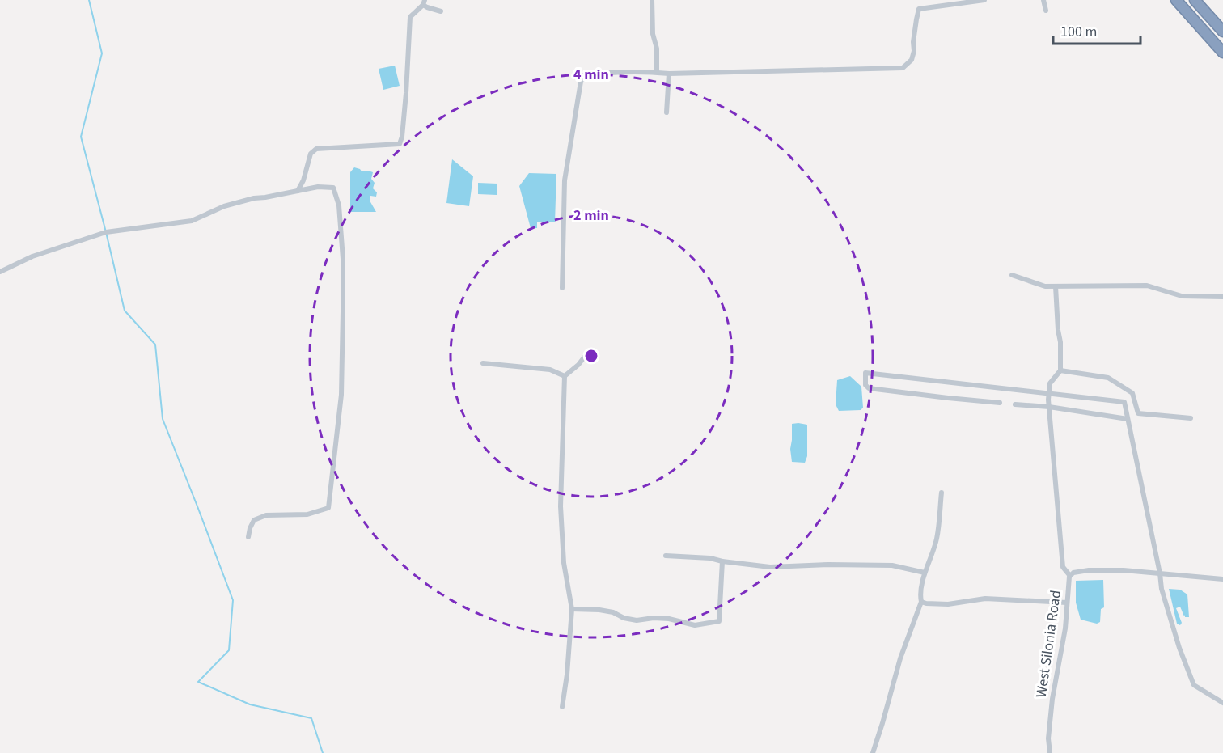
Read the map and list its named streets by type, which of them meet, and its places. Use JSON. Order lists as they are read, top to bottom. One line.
{"streets":{"street":["West Silonia Road"]},"scale_bar":"100 m","rings":["4 min","2 min"]}
